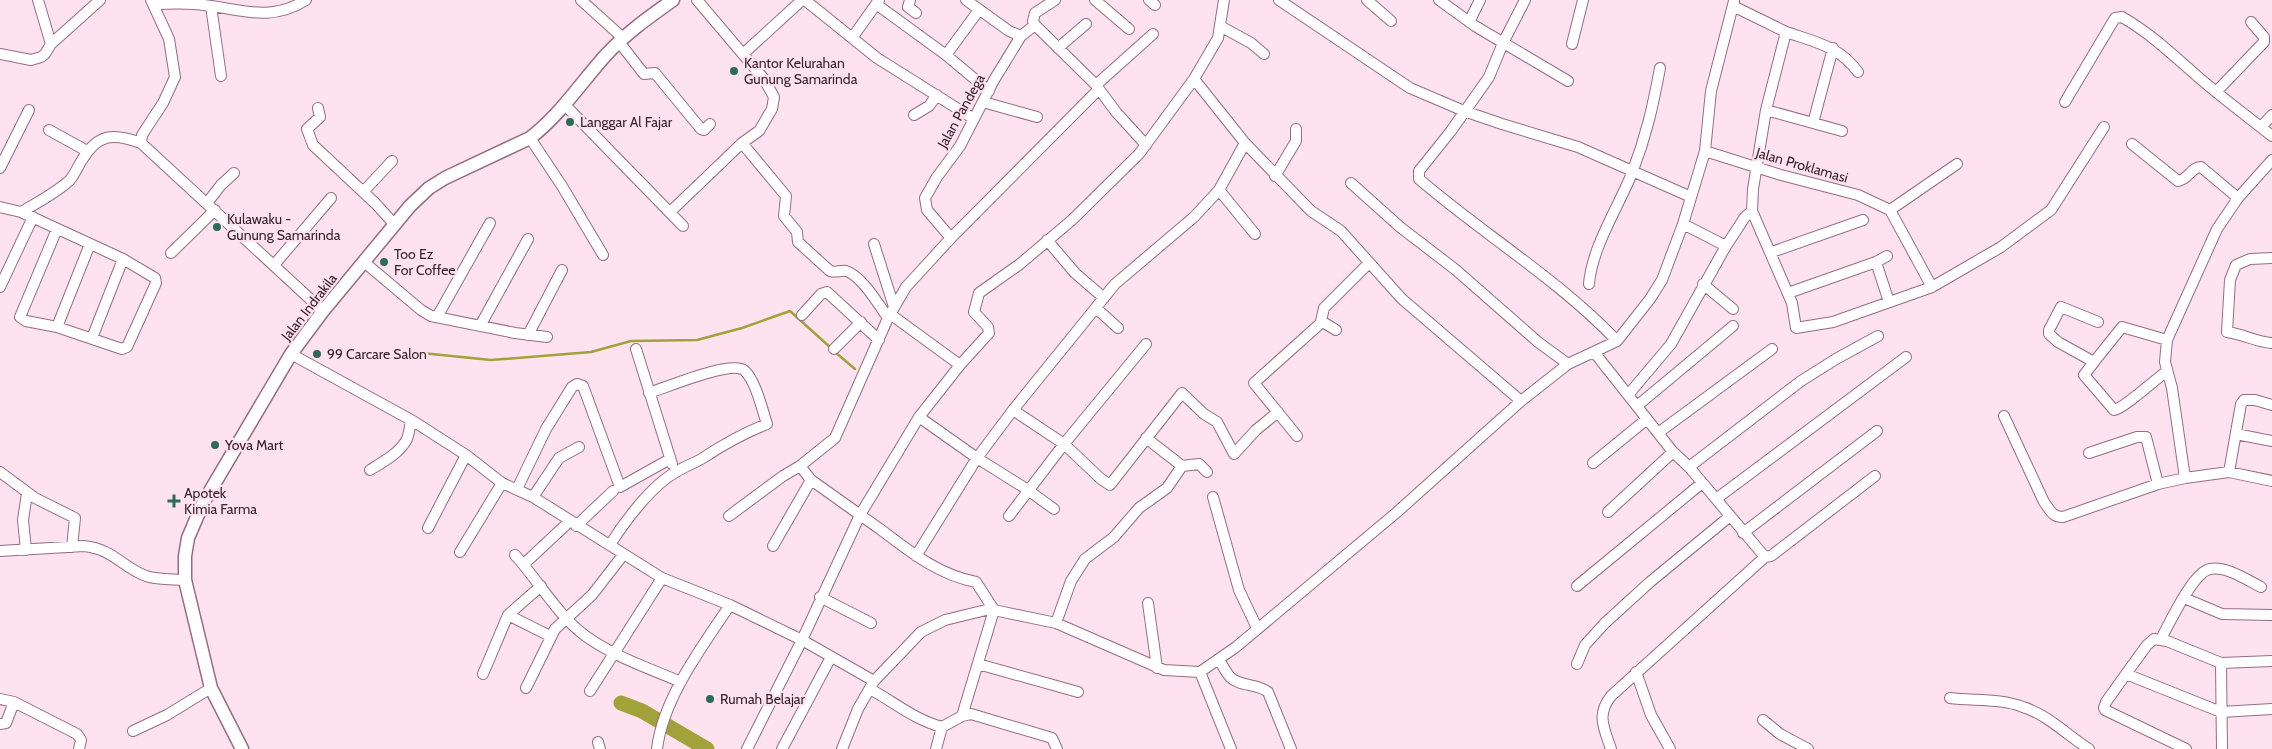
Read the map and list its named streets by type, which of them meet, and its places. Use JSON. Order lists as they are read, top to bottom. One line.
{"streets":{"street":["Jalan Pandega","Jalan Proklamasi","Jalan Indrakila"]},"places":{"other":["Kantor Kelurahan Gunung Samarinda","Langgar Al Fajar","Kulawaku - Gunung Samarinda","Too Ez For Coffee","99 Carcare Salon","Yova Mart","Rumah Belajar"],"health":["Apotek Kimia Farma"]}}
